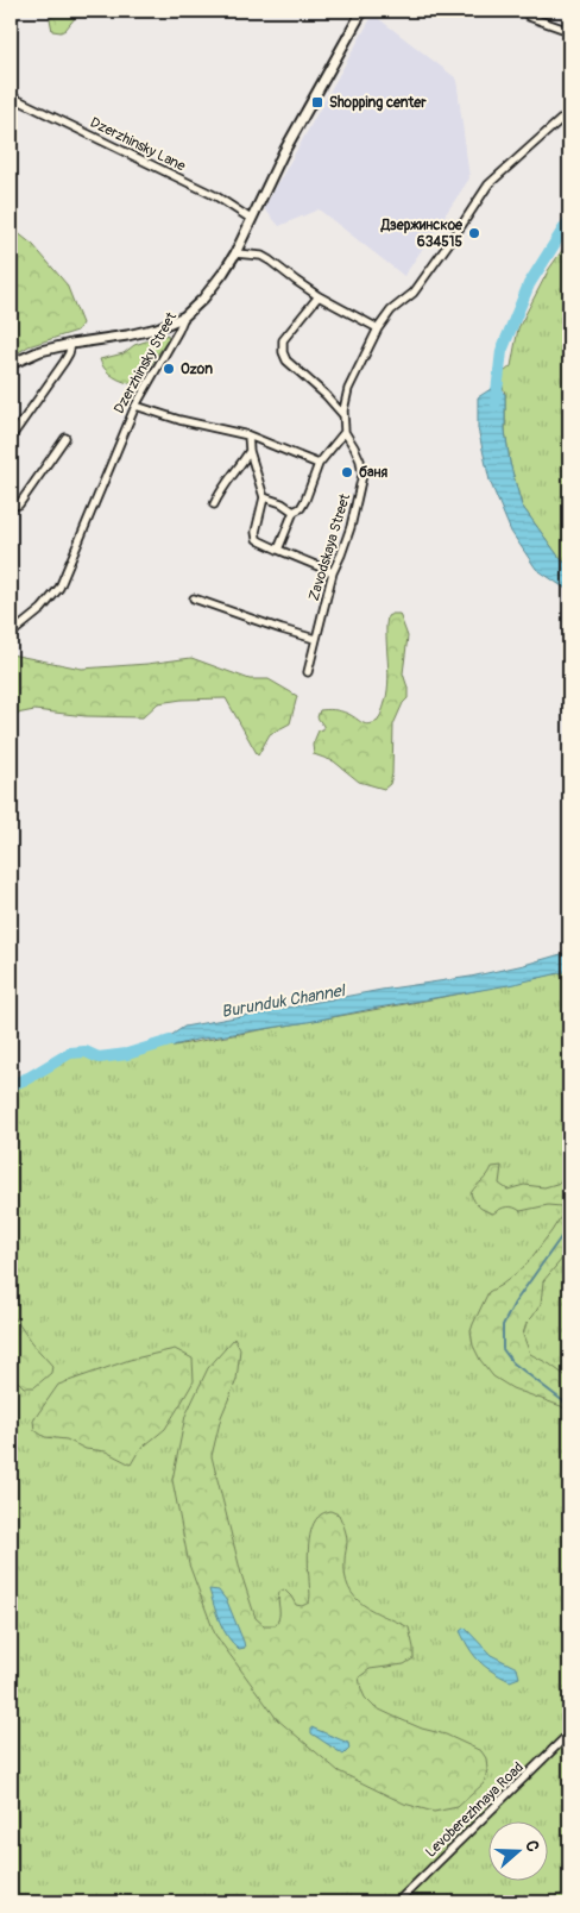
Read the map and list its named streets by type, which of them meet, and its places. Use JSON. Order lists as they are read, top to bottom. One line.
{"streets":{"street":["Dzerzhinsky Lane","Dzerzhinsky Street","Zavodskaya Street","Levoberezhnaya Road"]},"crossings":[["Dzerzhinsky Lane","Dzerzhinsky Street"]],"water":["Burunduk Channel"],"places":{"transit":["Shopping center"],"other":["Дзержинское 634515","Ozon","баня"]},"north":"right"}
